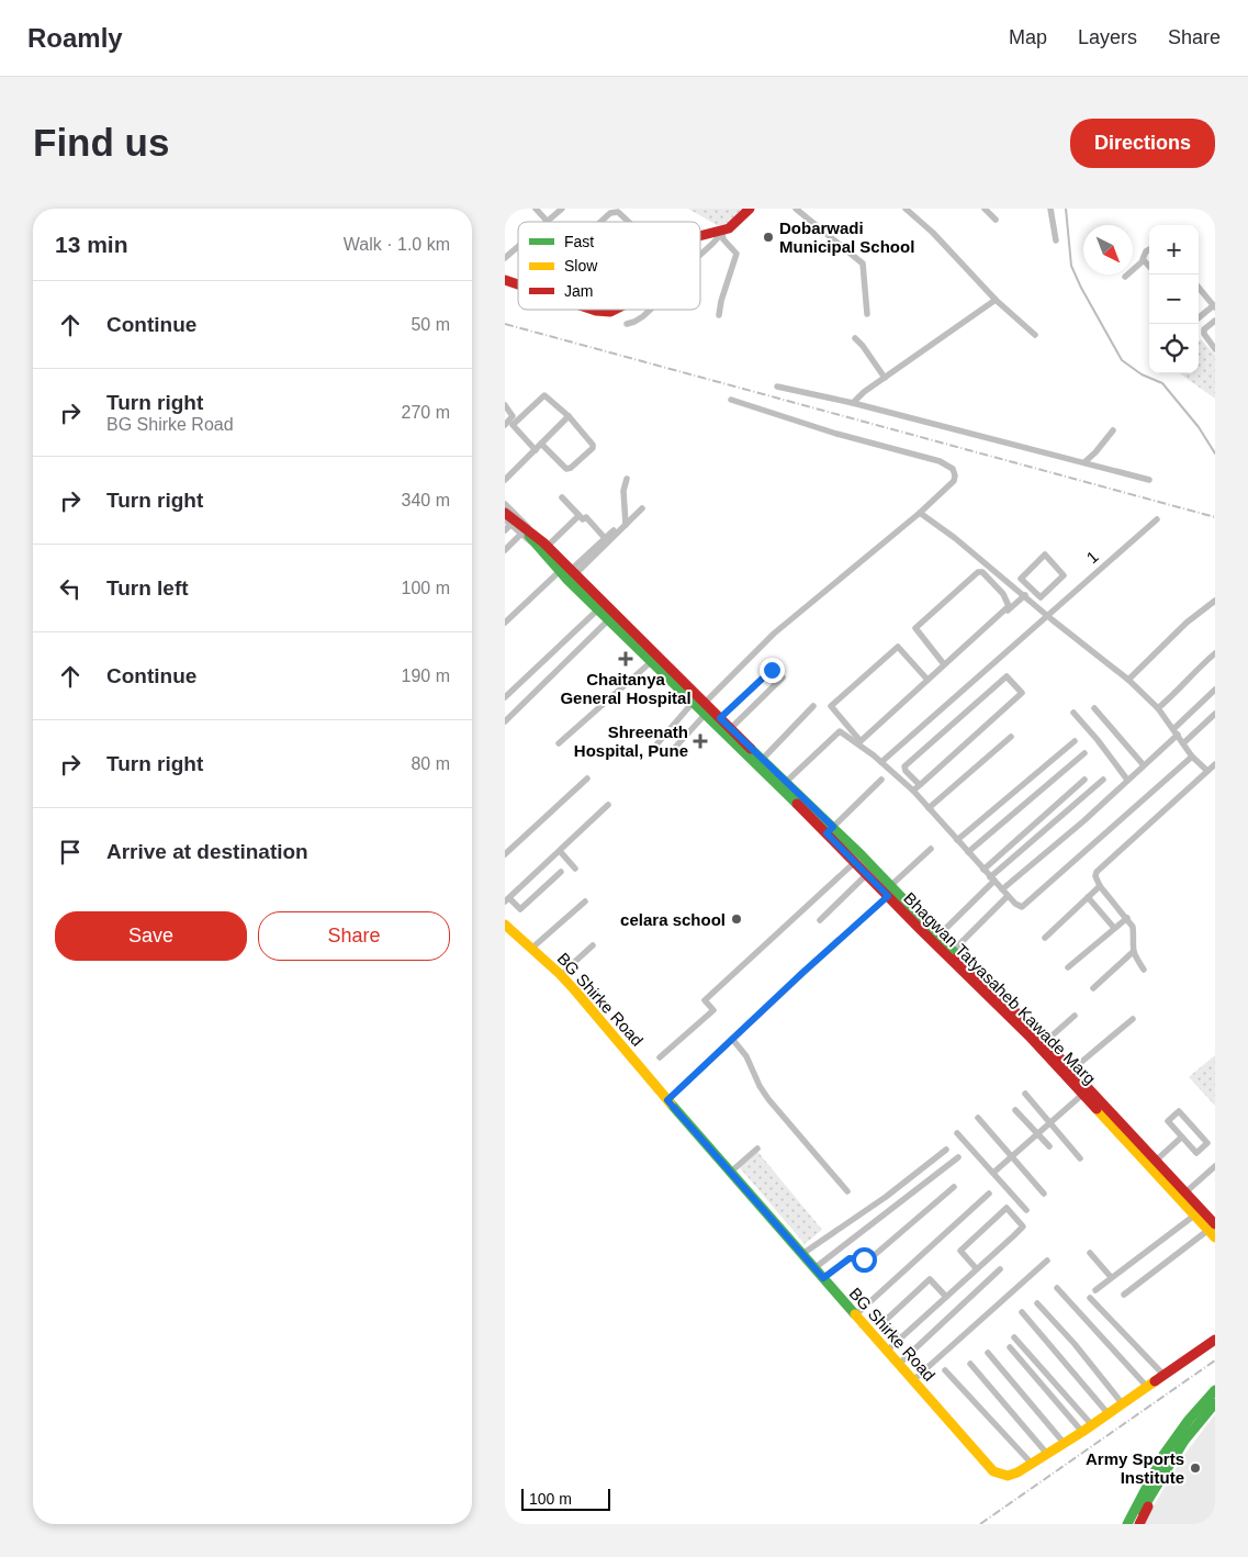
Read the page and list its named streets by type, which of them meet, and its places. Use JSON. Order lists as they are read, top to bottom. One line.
{"streets":{"street":["1","Bhagwan Tatyasaheb Kawade Marg","BG Shirke Road"]},"places":{"other":["Dobarwadi Municipal School","celara school","Army Sports Institute"],"health":["Chaitanya General Hospital","Shreenath Hospital, Pune"]},"legend":["Fast","Slow","Jam"],"scale_bar":"100 m","north":"bottom right","page":{"header":"Roamly","nav":["Map","Layers","Share"],"buttons":["Directions",["Save","Share"]],"title":"Find us","heading":["13 min","Walk · 1.0 km"],"map_buttons":["+","−"],"list":[["Continue","50 m"],["Turn right","BG Shirke Road","270 m"],["Turn right","340 m"],["Turn left","100 m"],["Continue","190 m"],["Turn right","80 m"],"Arrive at destination"],"scale":"100 m"}}
